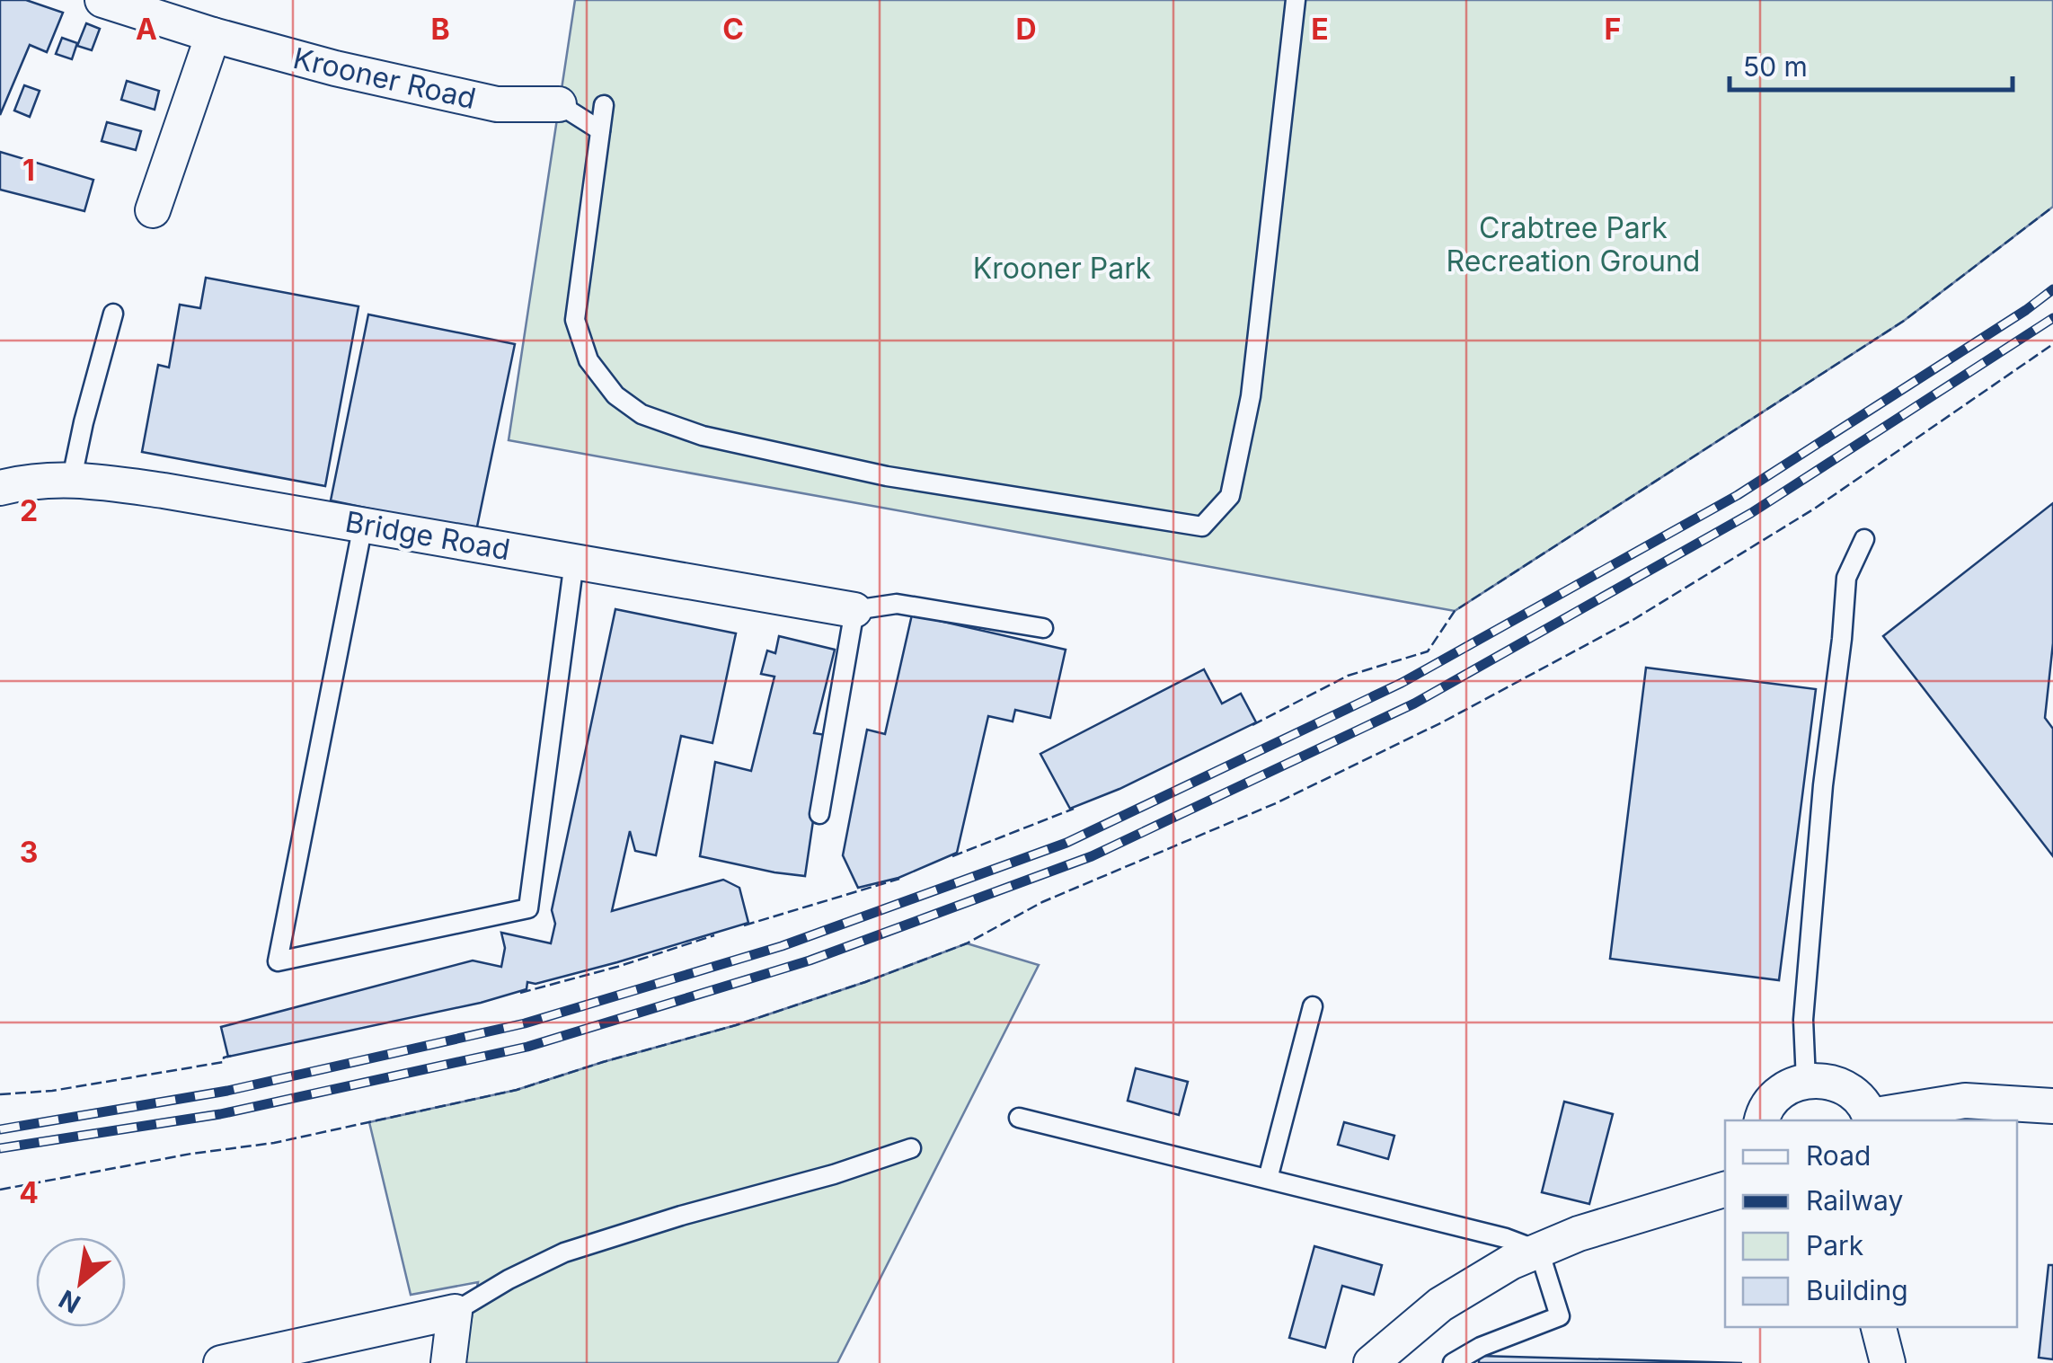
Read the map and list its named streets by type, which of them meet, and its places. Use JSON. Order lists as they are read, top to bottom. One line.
{"streets":{"street":["Krooner Road","Bridge Road"]},"parks":["Crabtree Park Recreation Ground","Krooner Park"],"legend":["Road","Railway","Park","Building"],"scale_bar":"50 m","north":"bottom left","grid":{"columns":["A","B","C","D","E","F"],"rows":["1","2","3","4"]}}
